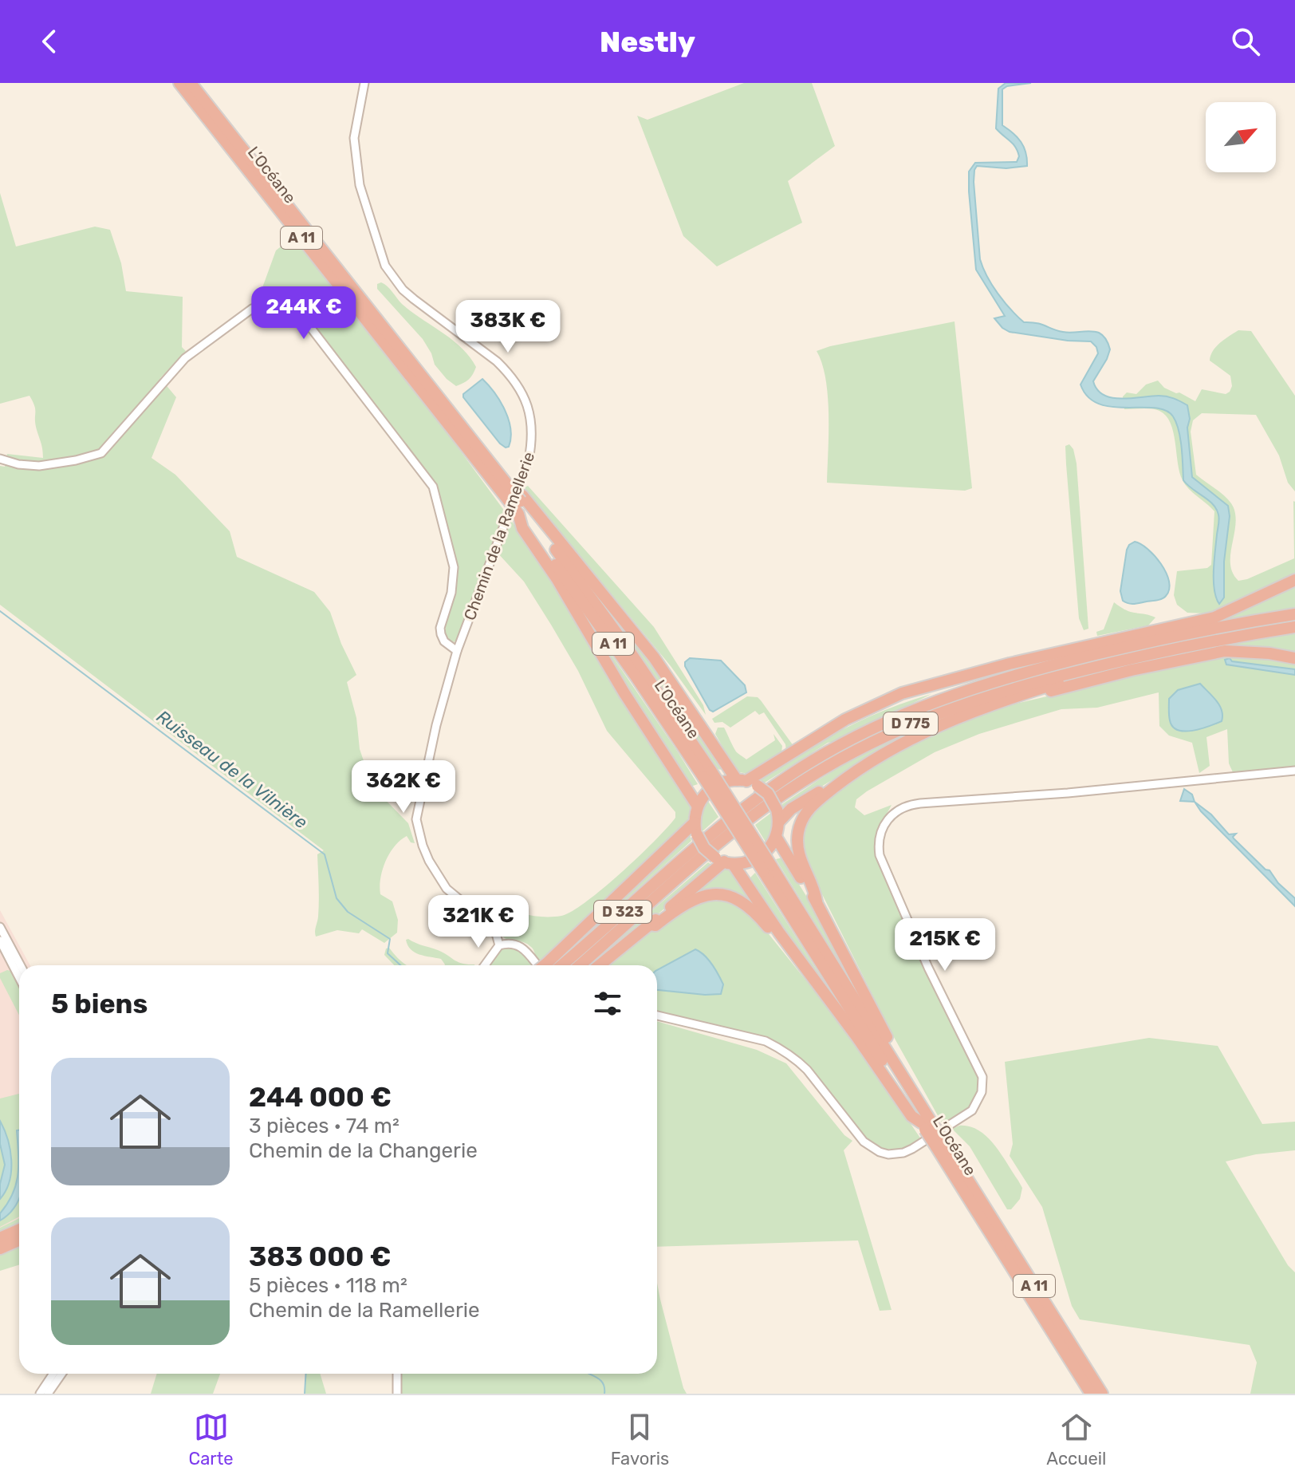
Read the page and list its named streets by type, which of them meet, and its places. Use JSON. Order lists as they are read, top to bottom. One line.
{"streets":{"highway":["L’Océane","A 11","D 775","D 323"],"street":["Chemin de la Ramellerie"]},"crossings":[["D 775","D 323"]],"water":["Ruisseau de la Vilnière"],"north":"top right","page":{"header":"Nestly","price":["244K €","383K €","362K €","321K €","215K €"],"heading":"5 biens","list":[{"name":"244 000 €","note":"3 pièces · 74 m² · Chemin de la Changerie"},{"name":"383 000 €","note":"5 pièces · 118 m² · Chemin de la Ramellerie"}],"tabs":["Carte","Favoris","Accueil"]}}
